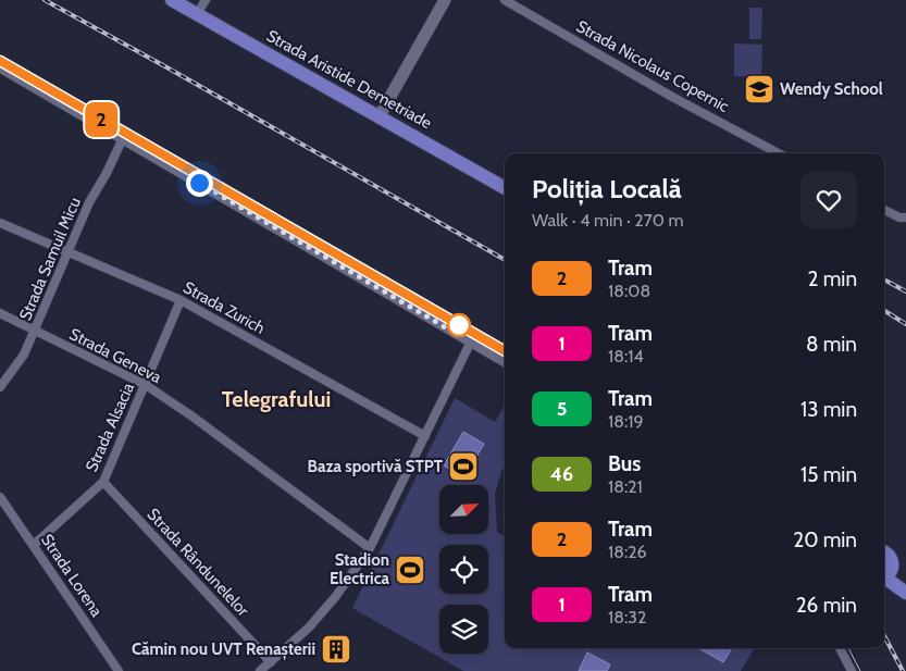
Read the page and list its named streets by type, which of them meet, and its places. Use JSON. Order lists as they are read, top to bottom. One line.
{"streets":{"main road":["Strada Aristide Demetriade"],"street":["Strada Nicolaus Copernic","Strada Samuil Micu","Strada Zurich","Strada Geneva","Strada Alsacia","Strada Rândunelelor","Strada Lorena"]},"crossings":[["Strada Samuil Micu","Strada Zurich"],["Strada Samuil Micu","Strada Geneva"],["Strada Zurich","Strada Alsacia"],["Strada Geneva","Strada Alsacia"],["Strada Alsacia","Strada Rândunelelor"],["Strada Alsacia","Strada Lorena"]],"districts":["Telegrafului"],"places":{"school or university":["Wendy School"],"sports":["Baza sportivă STPT","Stadion Electrica"],"building":["Cămin nou UVT Renașterii"]},"lines":["tram line 2"],"north":"top right","page":{"on_map":"2","heading":["Poliția Locală","Walk · 4 min · 270 m"],"list":[{"mark":"2","name":"Tram","note":"18:08","value":"2 min"},{"mark":"1","name":"Tram","note":"18:14","value":"8 min"},{"mark":"5","name":"Tram","note":"18:19","value":"13 min"},{"mark":"46","name":"Bus","note":"18:21","value":"15 min"},{"mark":"2","name":"Tram","note":"18:26","value":"20 min"},{"mark":"1","name":"Tram","note":"18:32","value":"26 min"}]}}
